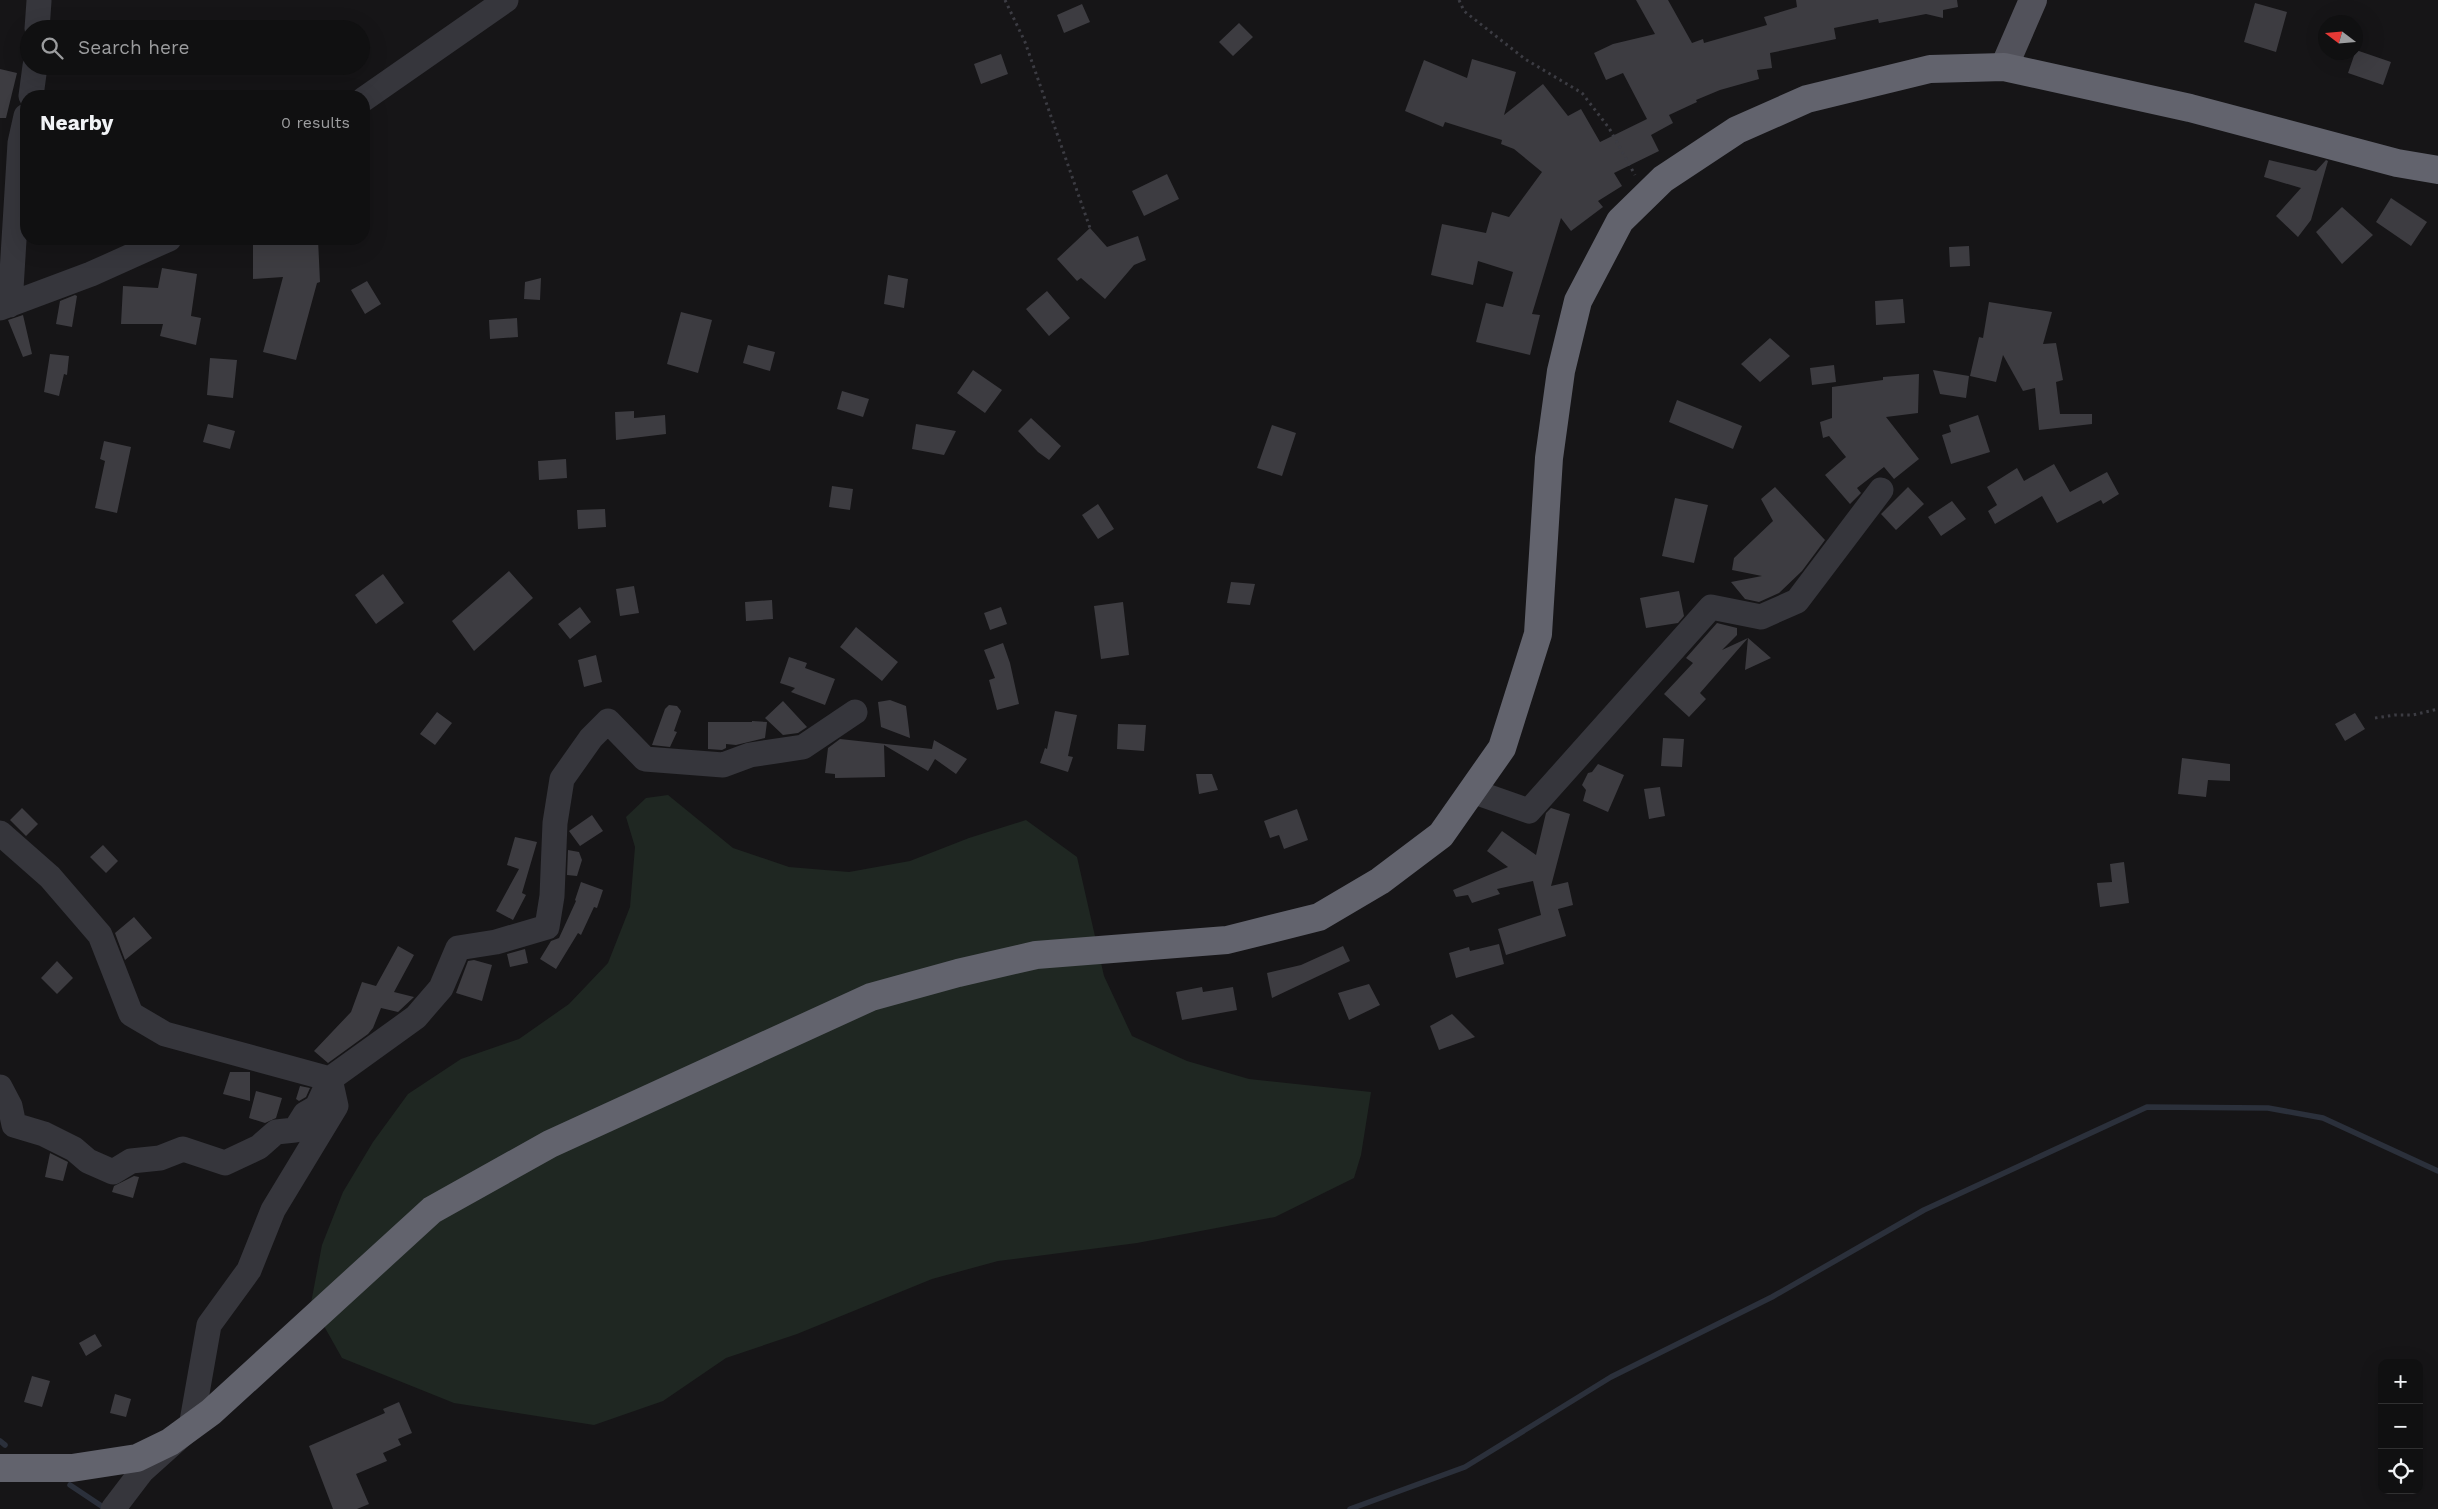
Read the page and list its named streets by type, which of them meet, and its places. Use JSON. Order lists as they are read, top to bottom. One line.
{"north":"left","page":{"search":"Search here","heading":["Nearby","0 results"],"map_buttons":["+","−"]}}
